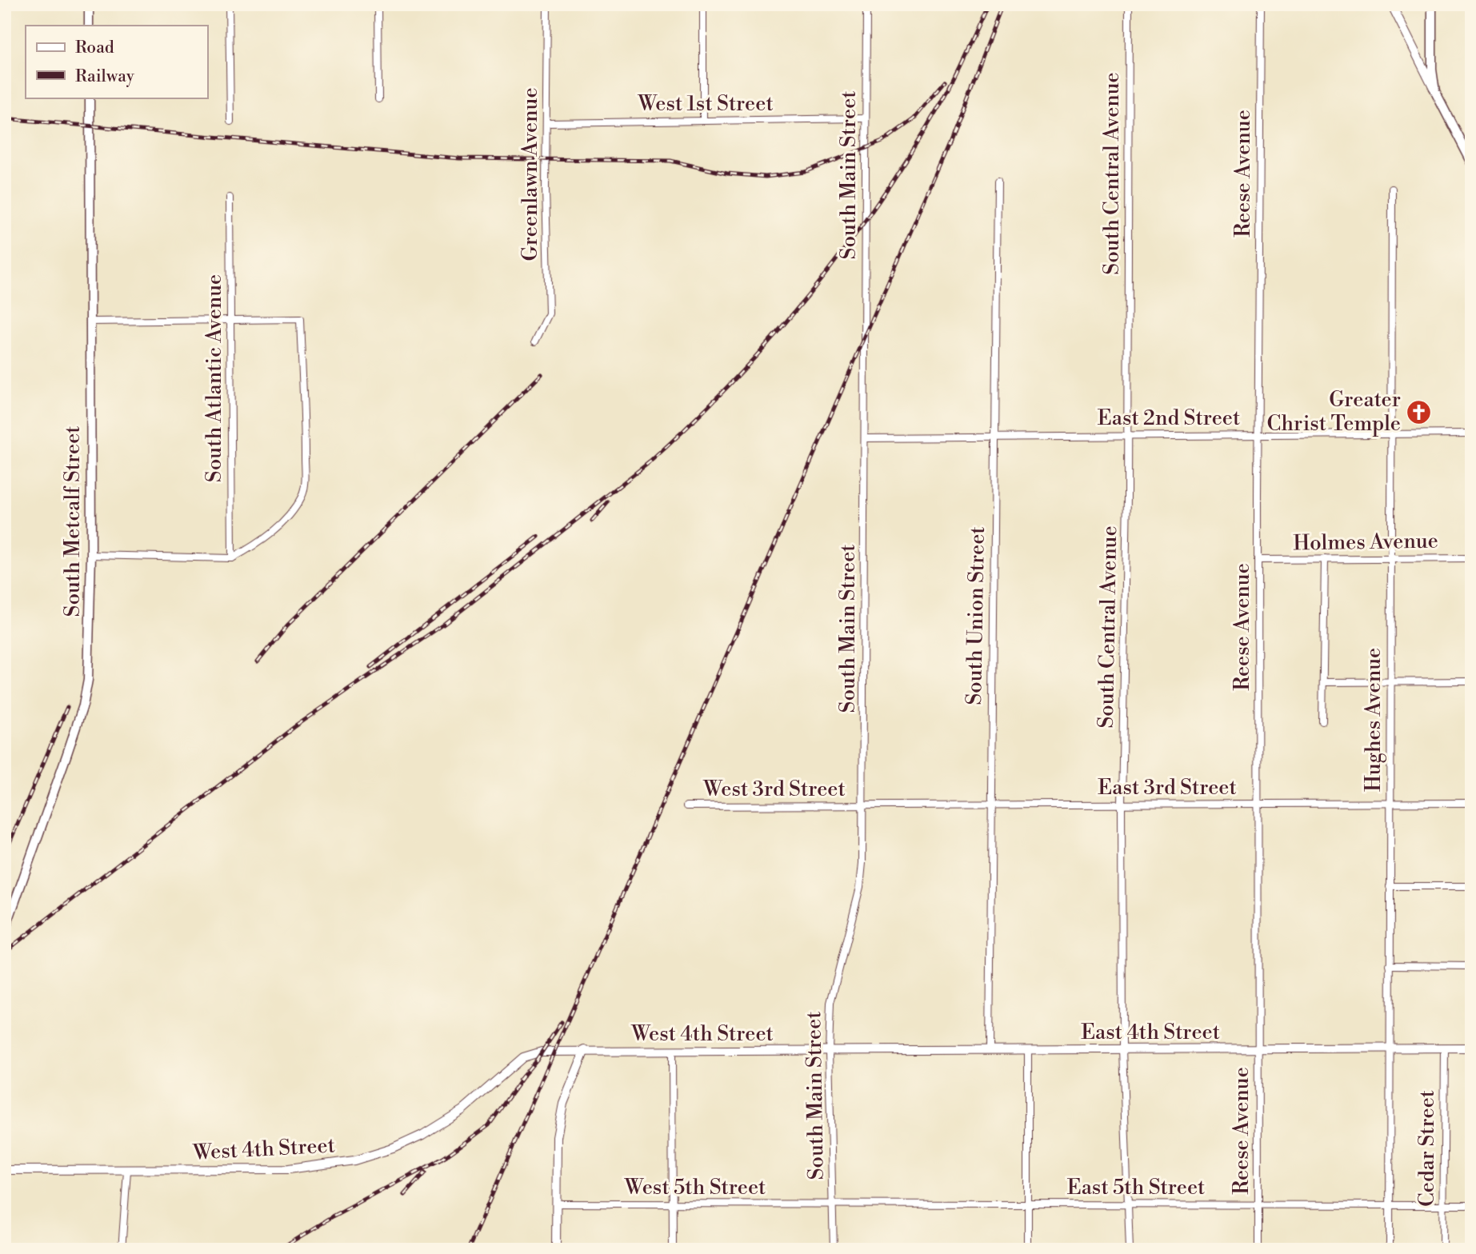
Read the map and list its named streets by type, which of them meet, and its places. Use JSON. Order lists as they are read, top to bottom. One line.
{"streets":{"main road":["South Metcalf Street"],"street":["West 1st Street","South Central Avenue","Reese Avenue","Greenlawn Avenue","South Main Street","South Atlantic Avenue","East 2nd Street","Holmes Avenue","South Union Street","Hughes Avenue","East 3rd Street","West 3rd Street","East 4th Street","West 4th Street","Cedar Street","West 5th Street","East 5th Street"]},"crossings":[["West 1st Street","Greenlawn Avenue"],["West 1st Street","South Main Street"],["South Central Avenue","East 2nd Street"],["South Central Avenue","East 3rd Street"],["South Central Avenue","East 4th Street"],["South Central Avenue","East 5th Street"],["Reese Avenue","East 2nd Street"],["Reese Avenue","Holmes Avenue"],["Reese Avenue","East 3rd Street"],["Reese Avenue","East 4th Street"],["Reese Avenue","East 5th Street"],["South Main Street","East 2nd Street"],["South Main Street","East 3rd Street"],["South Main Street","West 3rd Street"],["South Main Street","East 4th Street"],["South Main Street","West 4th Street"],["South Main Street","West 5th Street"],["South Main Street","East 5th Street"],["East 2nd Street","South Union Street"],["East 2nd Street","Hughes Avenue"],["Holmes Avenue","Hughes Avenue"],["South Union Street","East 3rd Street"],["South Union Street","East 4th Street"],["Hughes Avenue","East 3rd Street"],["Hughes Avenue","East 4th Street"],["Hughes Avenue","East 5th Street"],["East 3rd Street","West 3rd Street"],["East 4th Street","West 4th Street"],["East 4th Street","Cedar Street"],["Cedar Street","East 5th Street"],["West 5th Street","East 5th Street"]],"places":{"church":["Greater Christ Temple"]},"legend":["Road","Railway"]}
